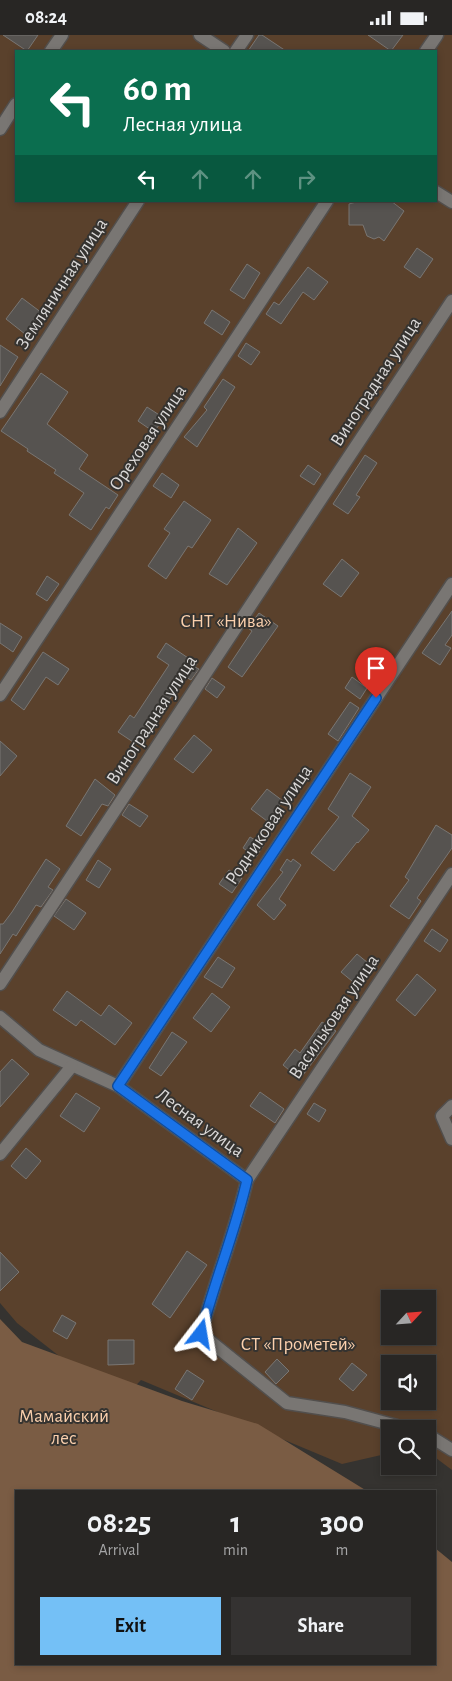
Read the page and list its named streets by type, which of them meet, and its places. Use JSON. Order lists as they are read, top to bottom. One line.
{"streets":{"street":["Земляничная улица","Виноградная улица","Ореховая улица","Родниковая улица","Васильковая улица","Лесная улица"]},"crossings":[["Родниковая улица","Лесная улица"],["Васильковая улица","Лесная улица"]],"parks":["СНТ «Нива»","СТ «Прометей»","Мамайский лес"],"north":"top right","page":{"status":"08:24","turn":["60 m","Лесная улица"],"eta":["08:25","Arrival","1","min","300","m"],"buttons":["Exit","Share"]}}
